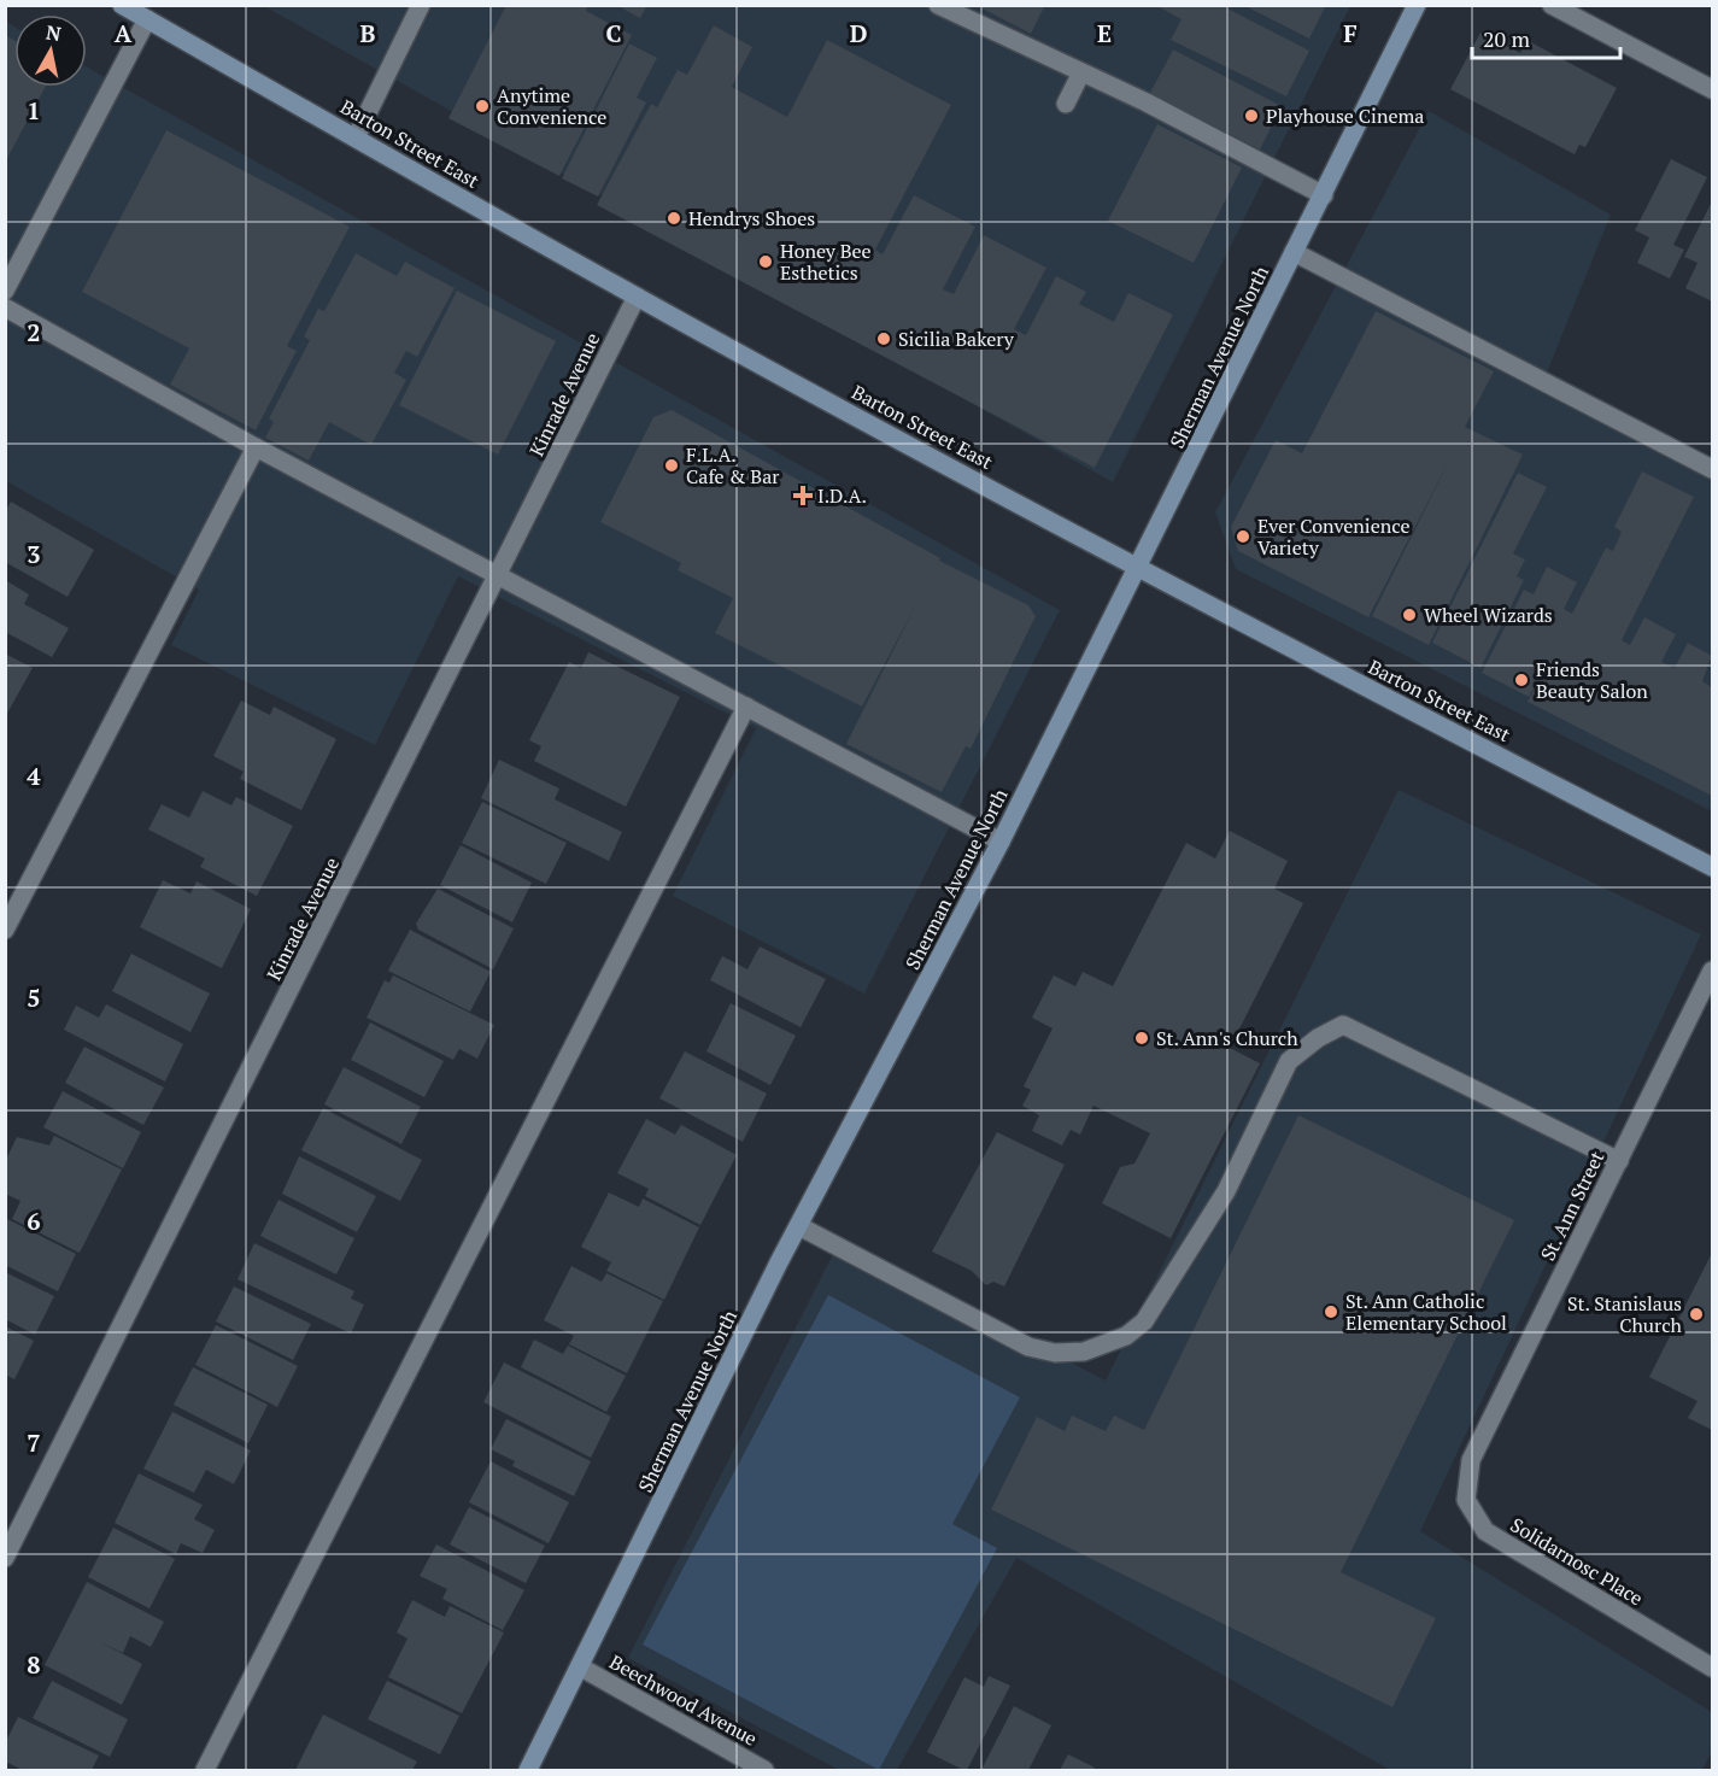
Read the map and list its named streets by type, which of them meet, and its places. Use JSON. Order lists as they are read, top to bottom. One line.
{"streets":{"main road":["Barton Street East","Sherman Avenue North"],"street":["Kinrade Avenue","St. Ann Street","Solidarnosc Place","Beechwood Avenue"]},"crossings":[["Barton Street East","Sherman Avenue North"],["Barton Street East","Kinrade Avenue"],["Sherman Avenue North","Beechwood Avenue"],["St. Ann Street","Solidarnosc Place"]],"places":{"other":["Anytime Convenience","Playhouse Cinema","Hendrys Shoes","Honey Bee Esthetics","Sicilia Bakery","F.L.A. Cafe & Bar","Ever Convenience Variety","Wheel Wizards","Friends Beauty Salon","St. Ann's Church","St. Ann Catholic Elementary School","St. Stanislaus Church"],"health":["I.D.A."]},"scale_bar":"20 m","north":"top","grid":{"columns":["A","B","C","D","E","F"],"rows":["1","2","3","4","5","6","7","8"]}}
